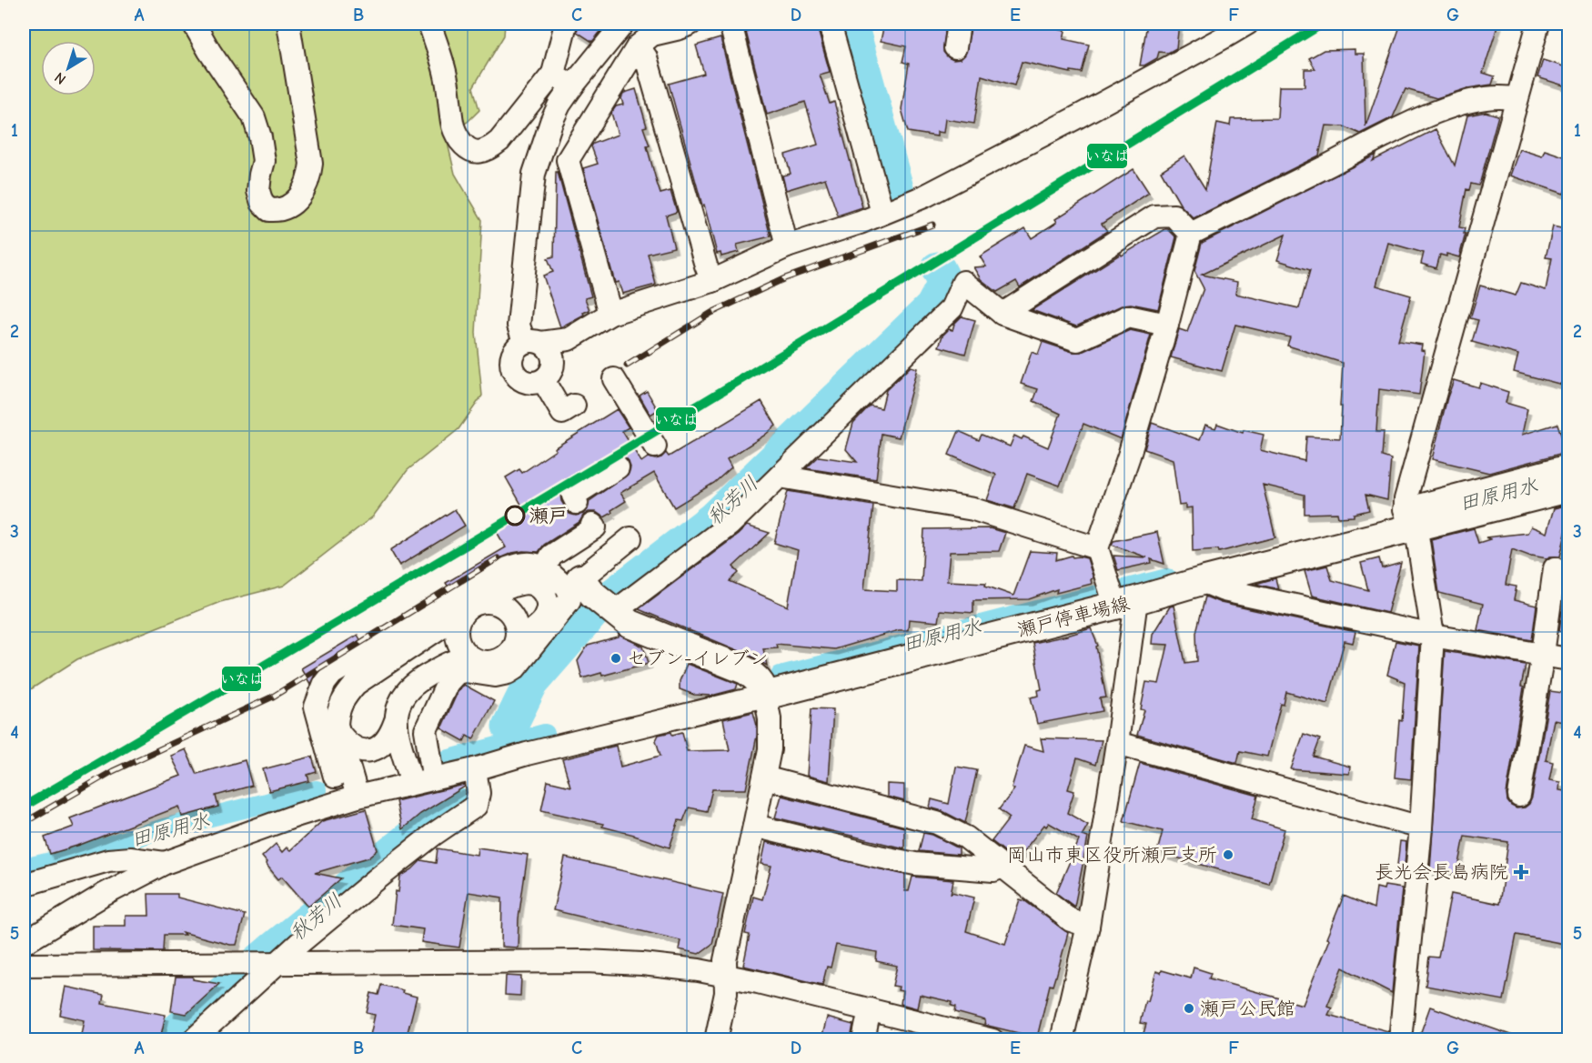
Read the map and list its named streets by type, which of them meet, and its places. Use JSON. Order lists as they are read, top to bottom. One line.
{"streets":{"main road":["瀬戸停車場線"]},"water":["田原用水","秋芳川"],"places":{"other":["瀬戸","セブン-イレブン","岡山市東区役所瀬戸支所","瀬戸公民館"],"health":["長光会長島病院"]},"lines":["transit line いなば"],"north":"bottom left","grid":{"columns":["A","B","C","D","E","F","G"],"rows":["1","2","3","4","5"]}}
